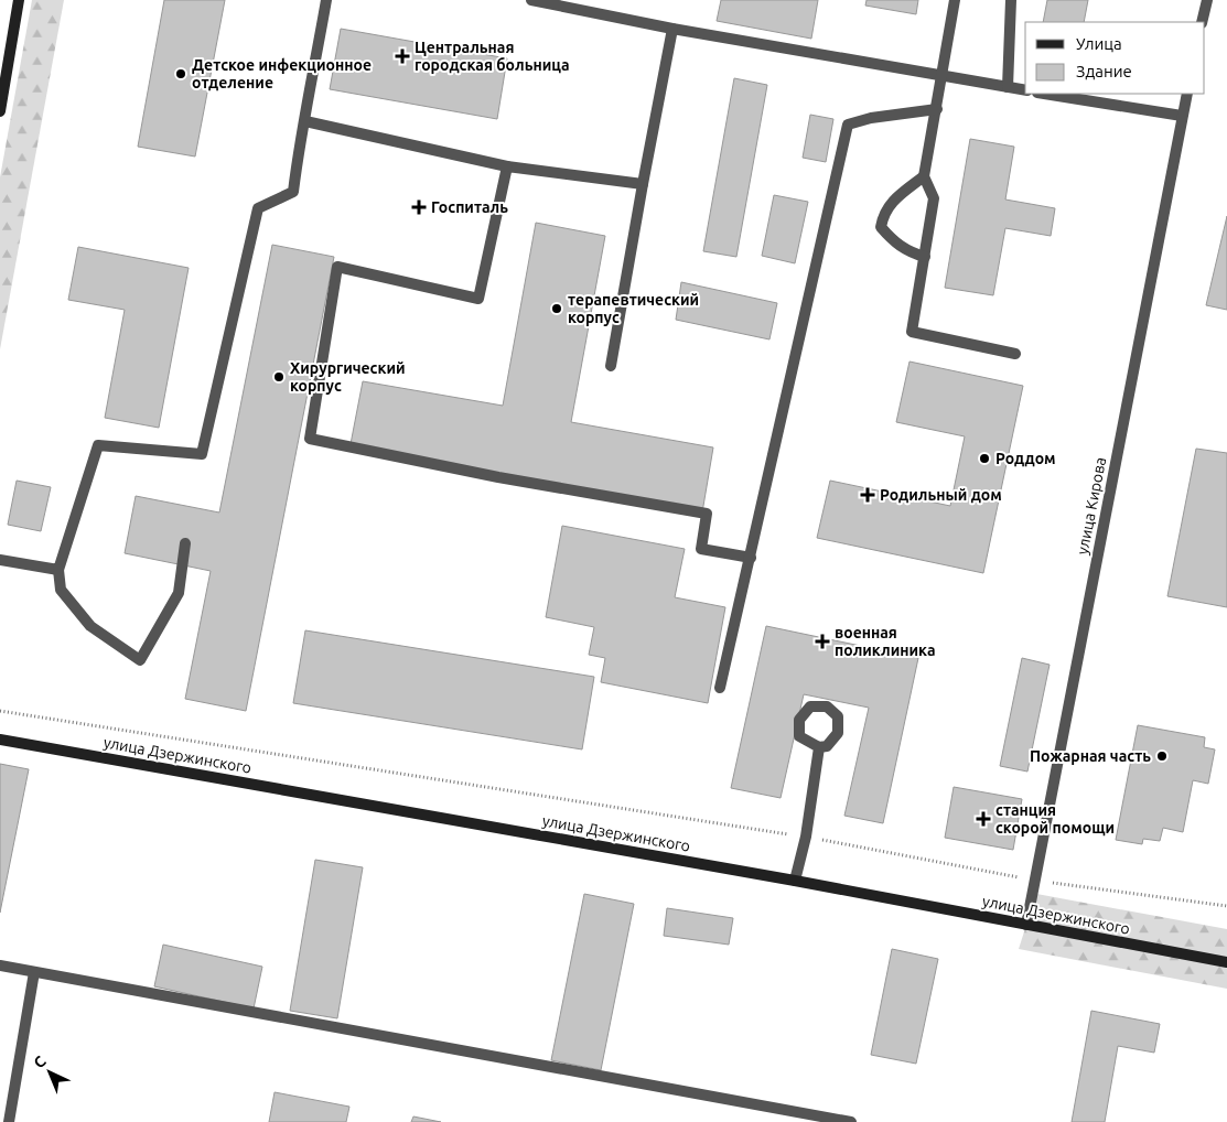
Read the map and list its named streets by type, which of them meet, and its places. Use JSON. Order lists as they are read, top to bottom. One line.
{"streets":{"street":["улица Дзержинского"],"lane":["улица Кирова"]},"crossings":[["улица Кирова","улица Дзержинского"]],"places":{"health":["Центральная городская больница","Госпиталь","Родильный дом","военная поликлиника","станция скорой помощи"],"other":["Детское инфекционное отделение","терапевтический корпус","Хирургический корпус","Роддом","Пожарная часть"]},"legend":["Улица","Здание"],"north":"top left"}
